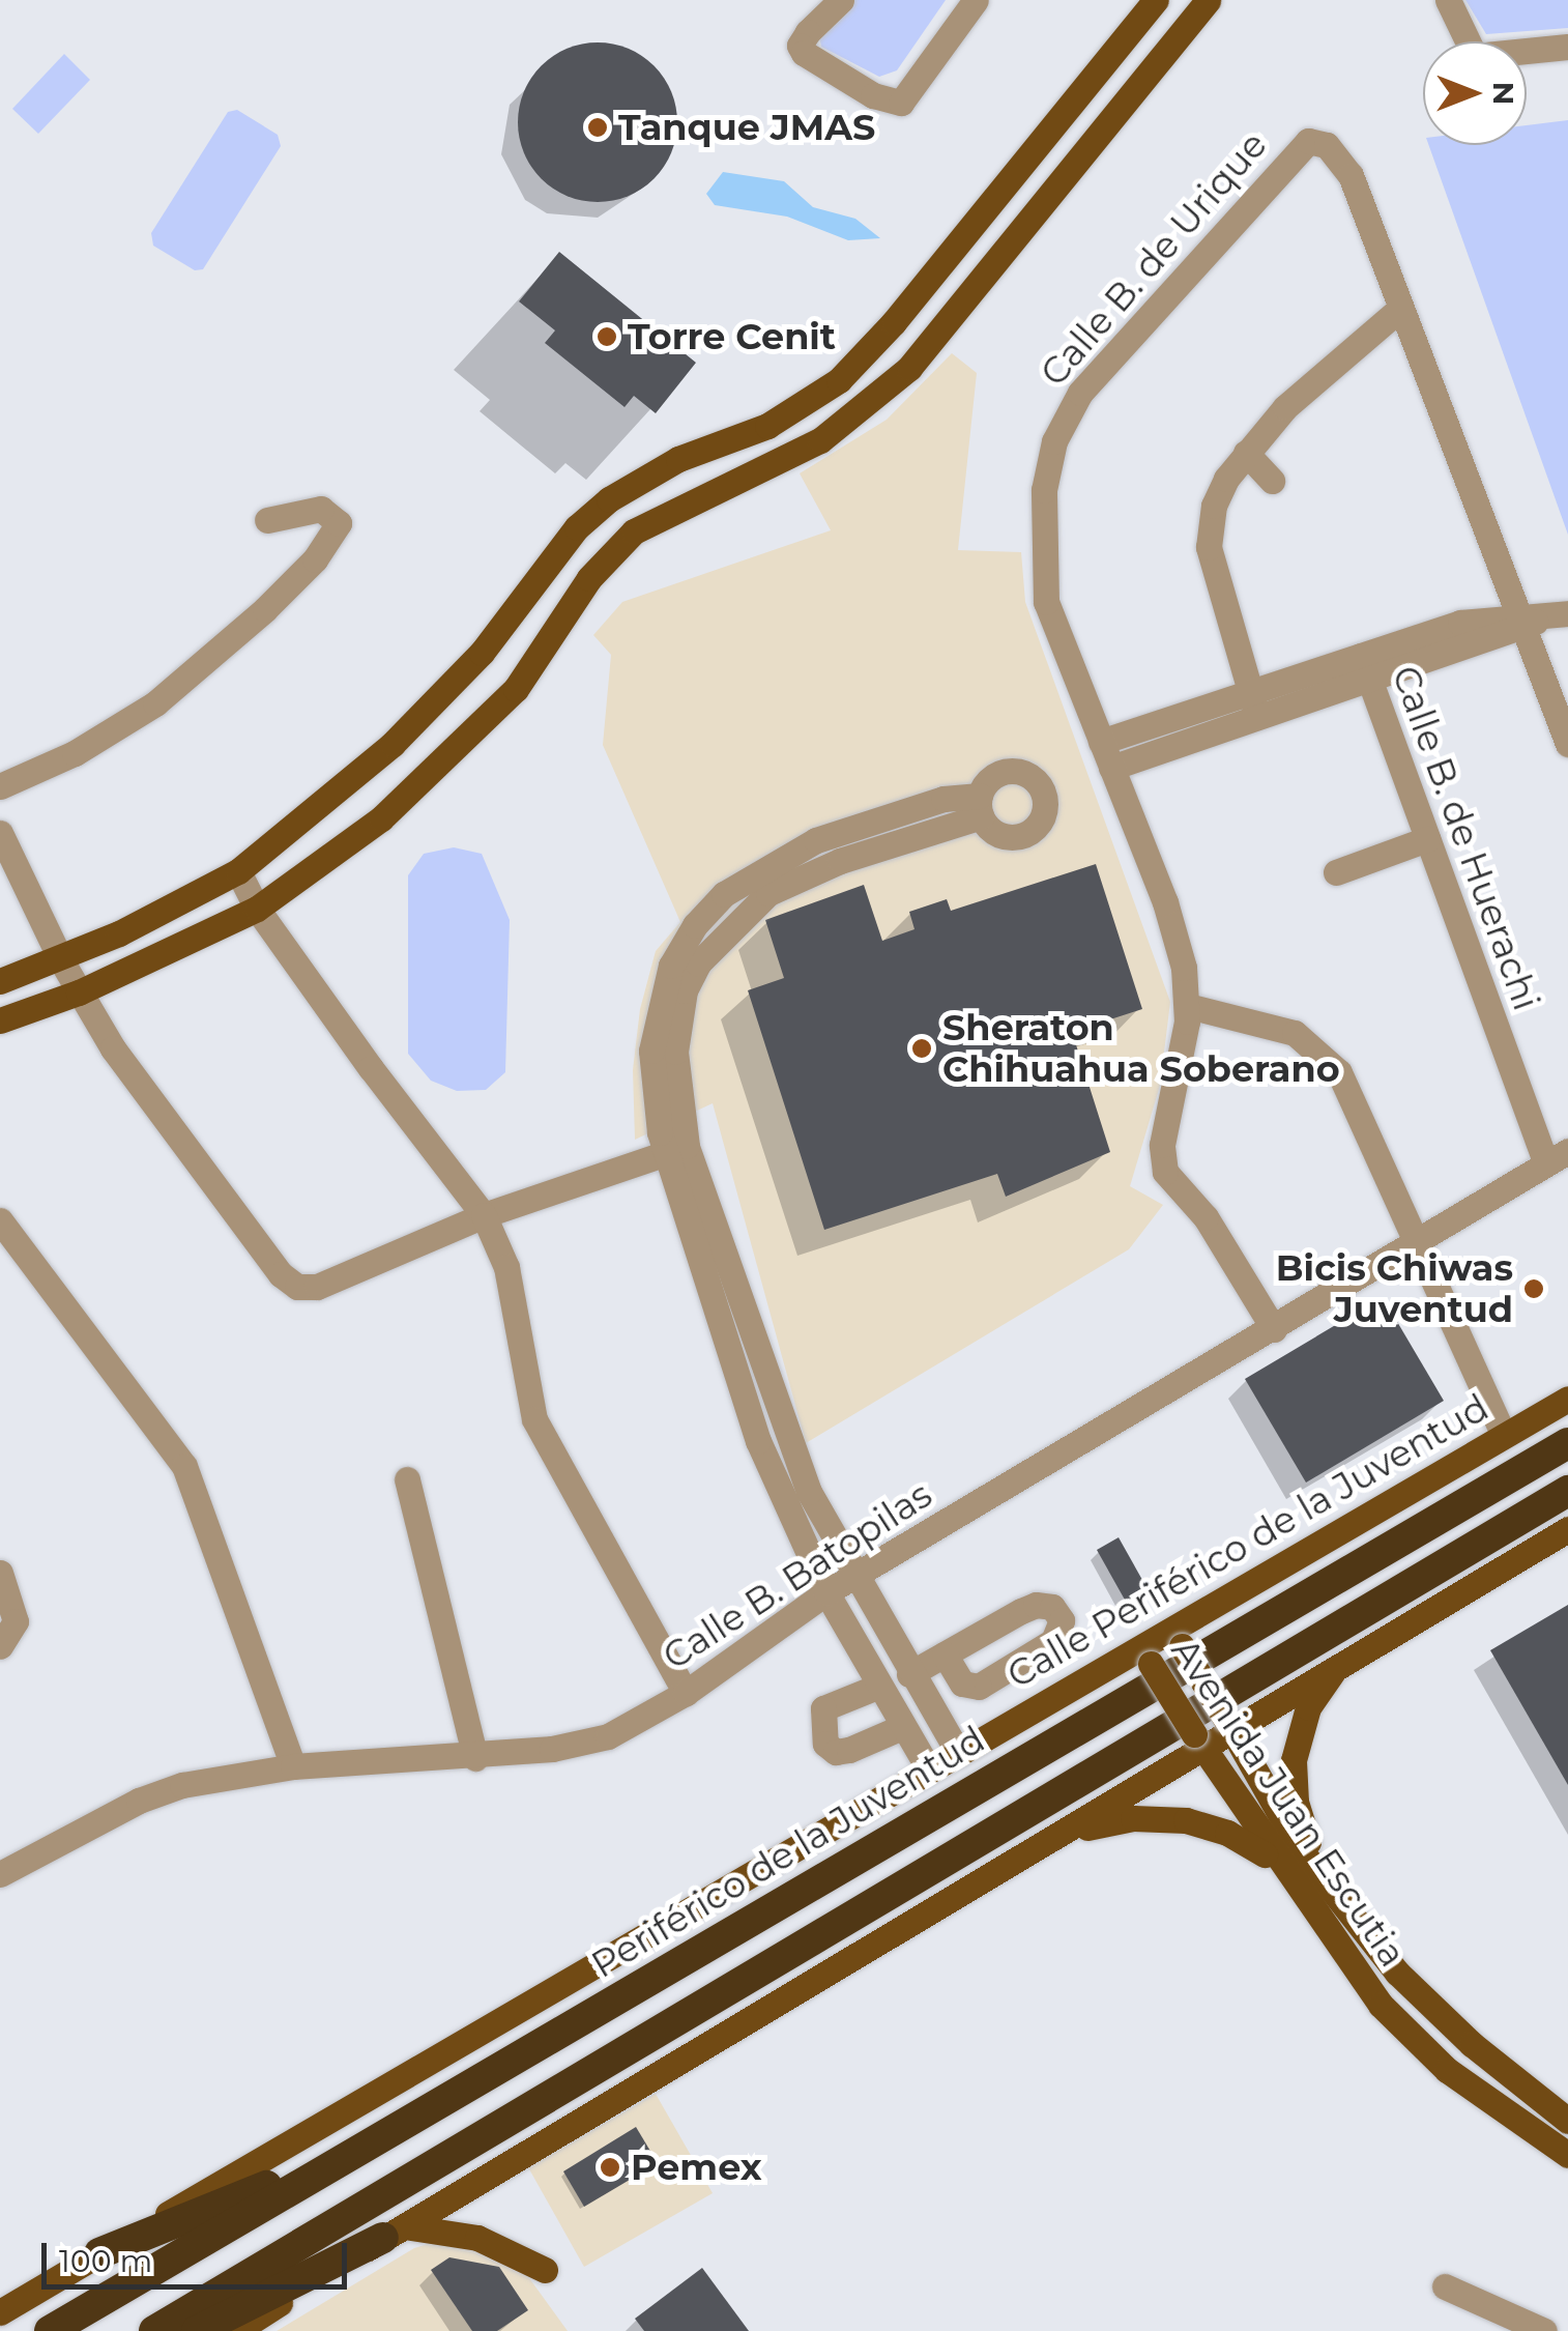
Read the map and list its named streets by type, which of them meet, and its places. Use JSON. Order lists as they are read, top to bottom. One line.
{"streets":{"highway":["Periférico de la Juventud"],"main road":["Calle Periférico de la Juventud","Avenida Juan Escutia"],"street":["Calle B. de Urique","Calle B. de Huerachi","Calle B. Batopilas"]},"crossings":[["Calle B. de Huerachi","Calle B. Batopilas"],["Calle Periférico de la Juventud","Avenida Juan Escutia"]],"places":["Tanque JMAS","Torre Cenit","Sheraton Chihuahua Soberano","Bicis Chiwas Juventud","Pemex"],"scale_bar":"100 m","north":"right"}
